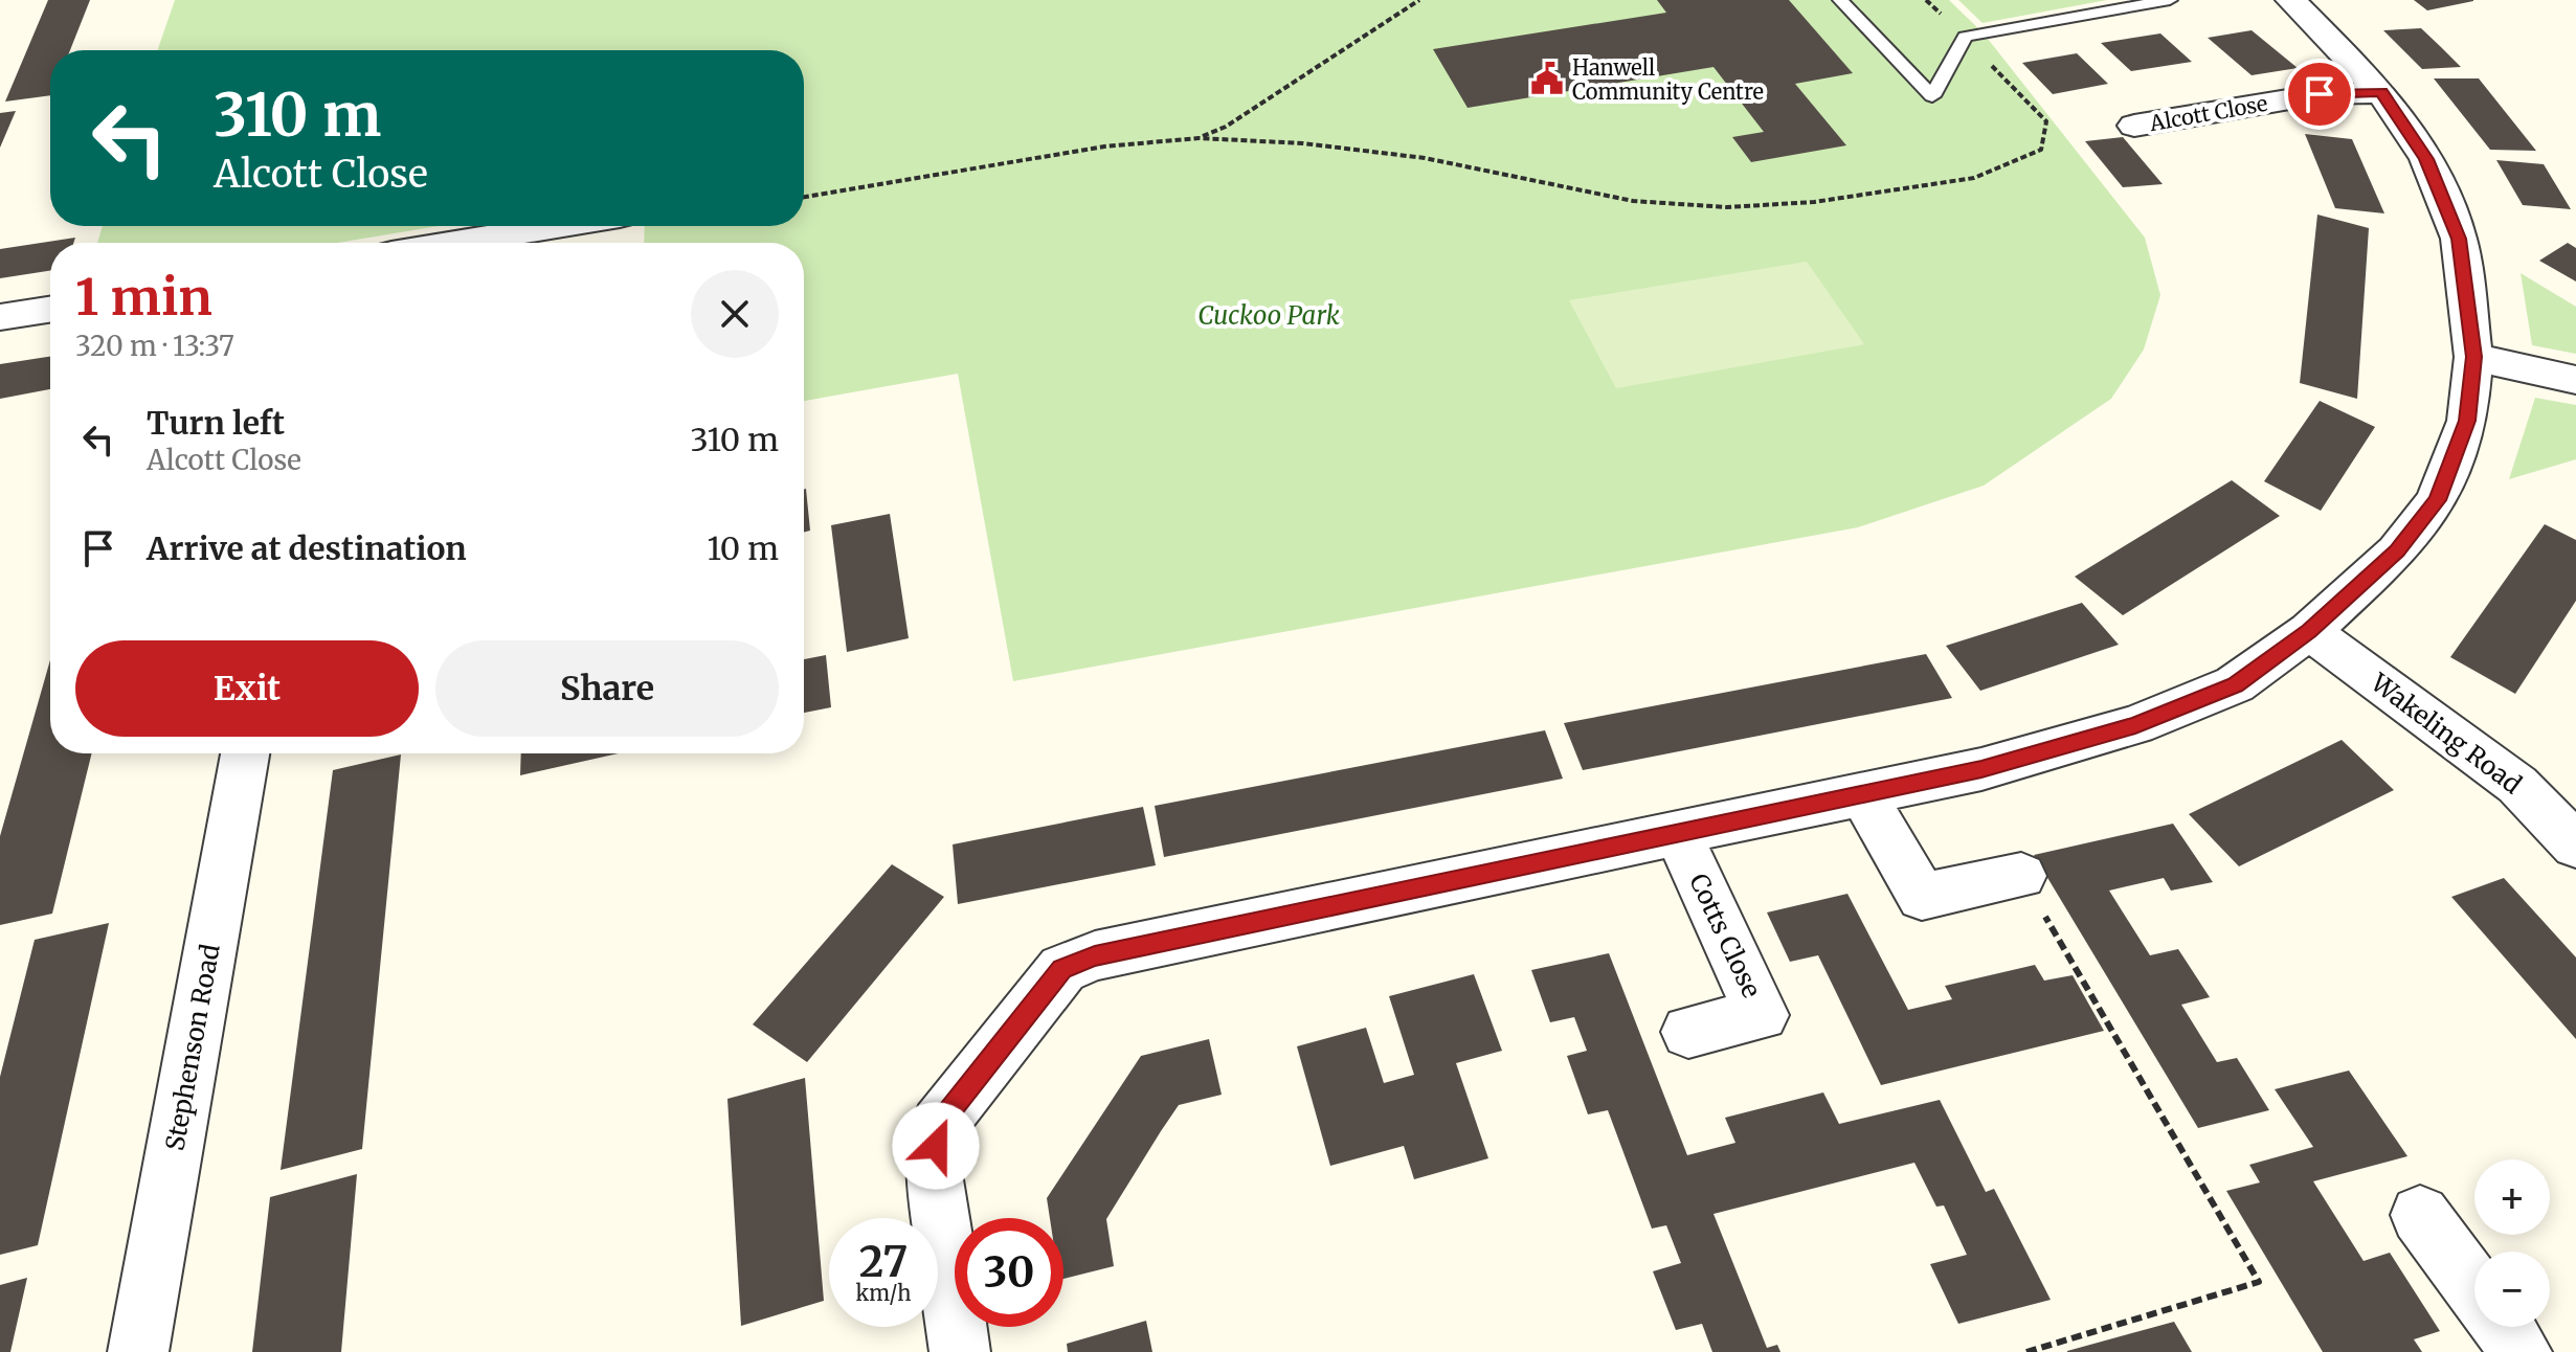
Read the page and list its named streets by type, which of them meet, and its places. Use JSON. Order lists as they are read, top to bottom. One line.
{"streets":{"street":["Alcott Close","Wakeling Road","Cotts Close","Stephenson Road"]},"parks":["Cuckoo Park"],"places":{"public building":["Hanwell Community Centre"]},"page":{"turn":["310 m","Alcott Close"],"heading":["1 min","320 m · 13:37"],"list":[{"name":"Turn left","note":"Alcott Close","value":"310 m"},{"name":"Arrive at destination","value":"10 m"}],"buttons":["Exit","Share"],"map_buttons":["+","−"],"speed":"27 km/h","limit":"30"}}
